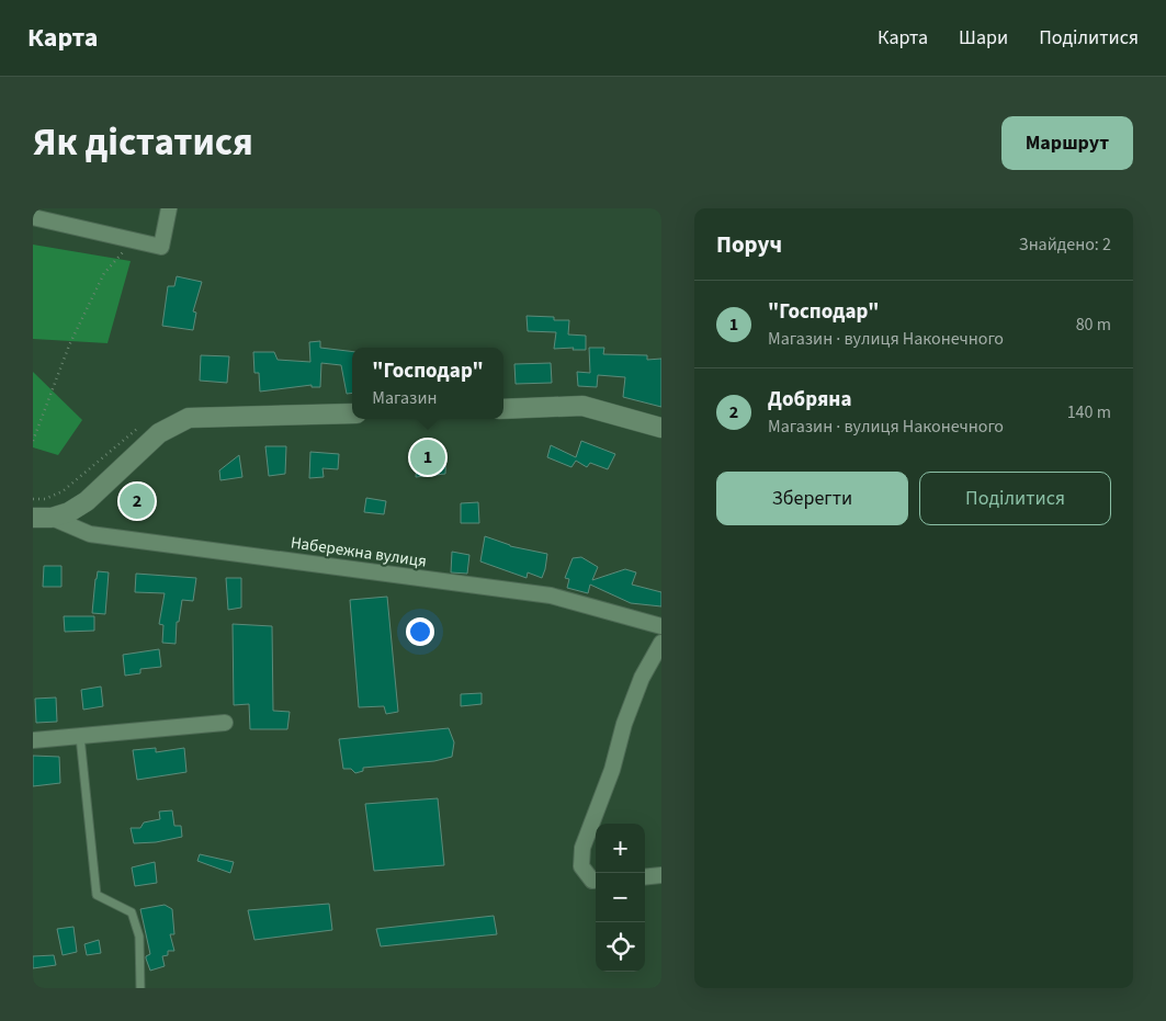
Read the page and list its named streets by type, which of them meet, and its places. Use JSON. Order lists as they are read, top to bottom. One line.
{"streets":{"street":["Набережна вулиця"]},"page":{"header":"Карта","nav":["Карта","Шари","Поділитися"],"title":"Як дістатися","buttons":["Маршрут",["Зберегти","Поділитися"]],"heading":["Поруч","Знайдено: 2"],"list":[{"mark":"1","name":"\"Господар\"","note":"Магазин · вулиця Наконечного","value":"80 m"},{"mark":"2","name":"Добряна","note":"Магазин · вулиця Наконечного","value":"140 m"}],"popup":["\"Господар\"","Магазин"],"pins":["1","2"],"map_buttons":["+","−"]}}
